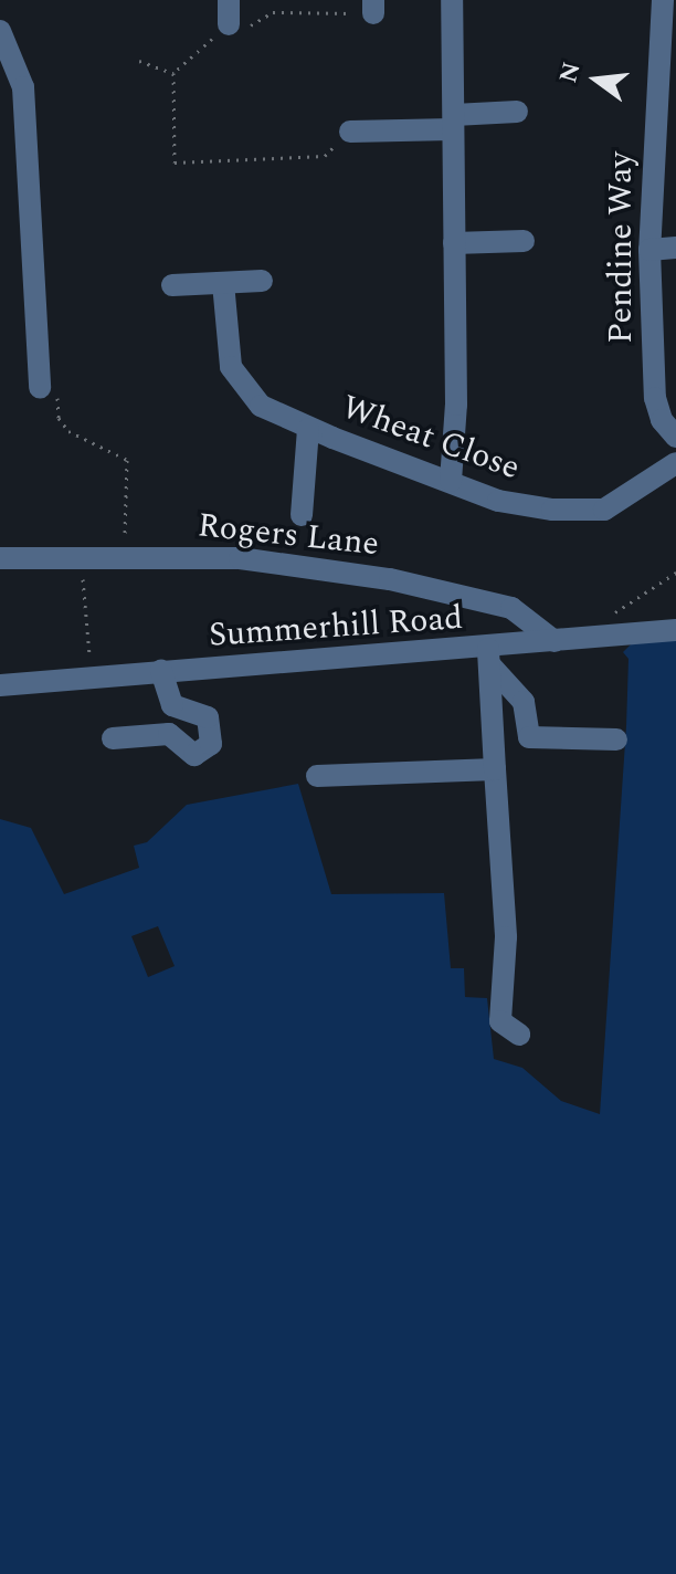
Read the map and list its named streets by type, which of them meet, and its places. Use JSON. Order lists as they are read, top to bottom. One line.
{"streets":{"street":["Pendine Way","Wheat Close","Rogers Lane","Summerhill Road"]},"crossings":[["Rogers Lane","Summerhill Road"]],"north":"left"}
